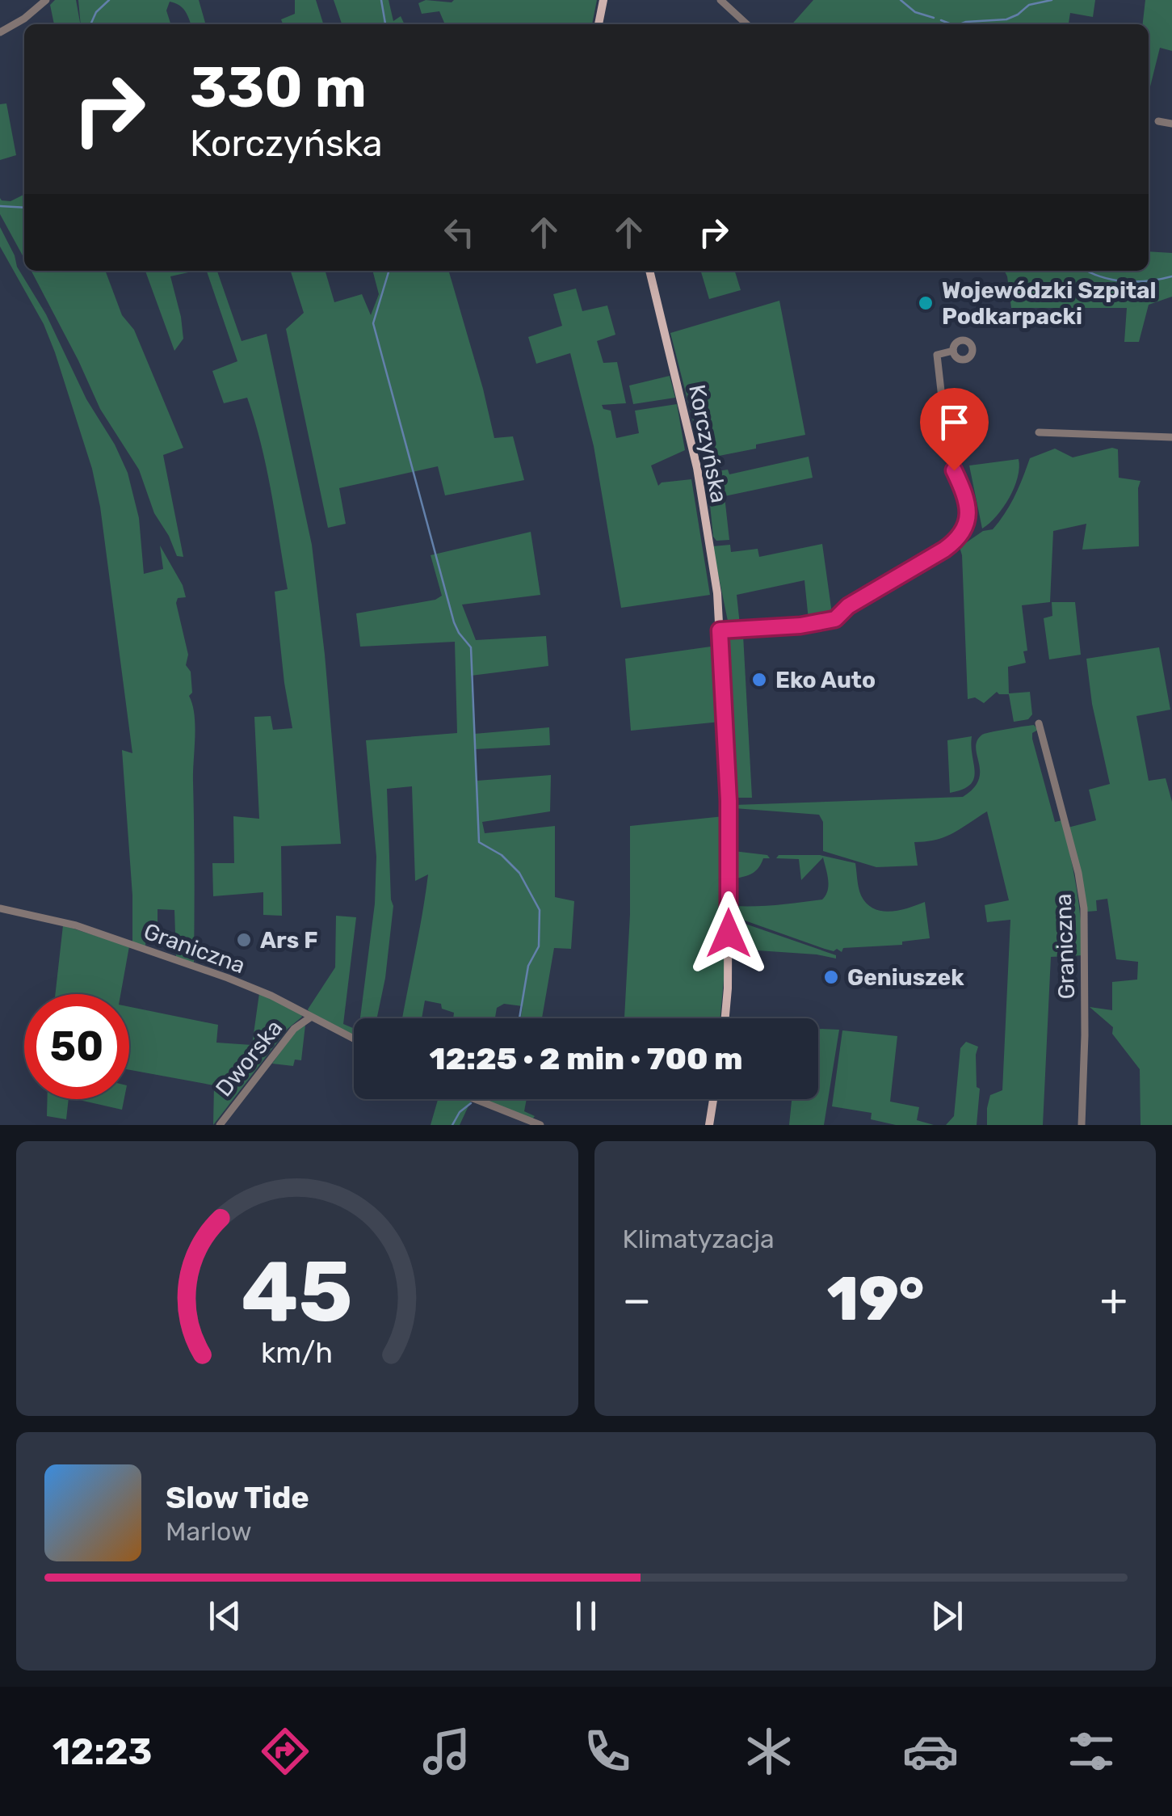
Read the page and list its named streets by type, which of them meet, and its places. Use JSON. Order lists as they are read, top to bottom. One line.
{"streets":{"main road":["Korczyńska"],"street":["Graniczna","Dworska"]},"crossings":[["Graniczna","Dworska"]],"places":["Wojewódzki Szpital Podkarpacki","Eko Auto","Ars F","Geniuszek"],"page":{"turn":["330 m","Korczyńska"],"limit":"50","trip":"12:25 · 2 min · 700 m","tile":"Klimatyzacja","heat":["−","19°","+"],"song":["Slow Tide","Marlow"],"tabs":"12:23","gauge":["45","km/h"]}}
